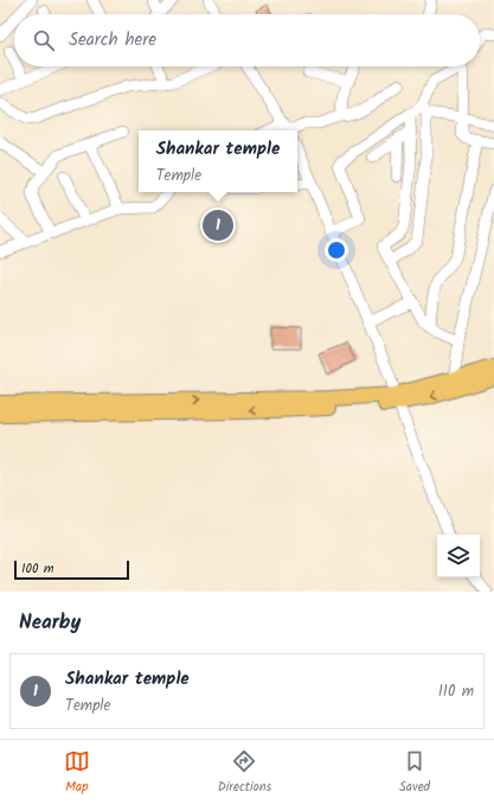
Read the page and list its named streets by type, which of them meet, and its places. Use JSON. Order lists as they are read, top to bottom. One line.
{"scale_bar":"100 m","page":{"search":"Search here","popup":["Shankar temple","Temple"],"pins":"1","scale":"100 m","heading":"Nearby","list":[{"mark":"1","name":"Shankar temple","note":"Temple","value":"110 m"}],"nav":["Map","Directions","Saved"]}}
